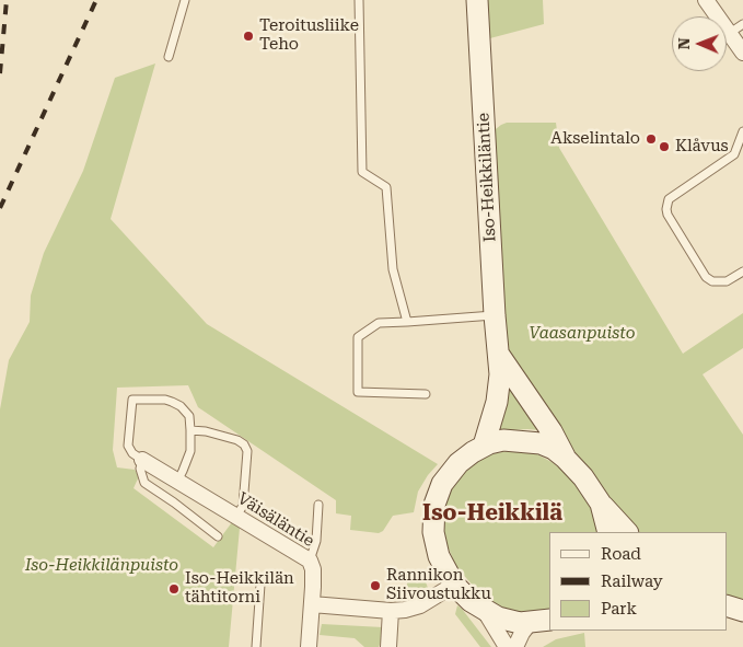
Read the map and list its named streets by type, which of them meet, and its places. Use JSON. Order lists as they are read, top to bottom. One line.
{"streets":{"street":["Iso-Heikkiläntie","Väisäläntie"]},"districts":["Iso-Heikkilä"],"parks":["Vaasanpuisto","Iso-Heikkilänpuisto"],"places":["Teroitusliike Teho","Akselintalo","Klåvus","Rannikon Siivoustukku","Iso-Heikkilän tähtitorni"],"legend":["Road","Railway","Park"],"north":"left"}
